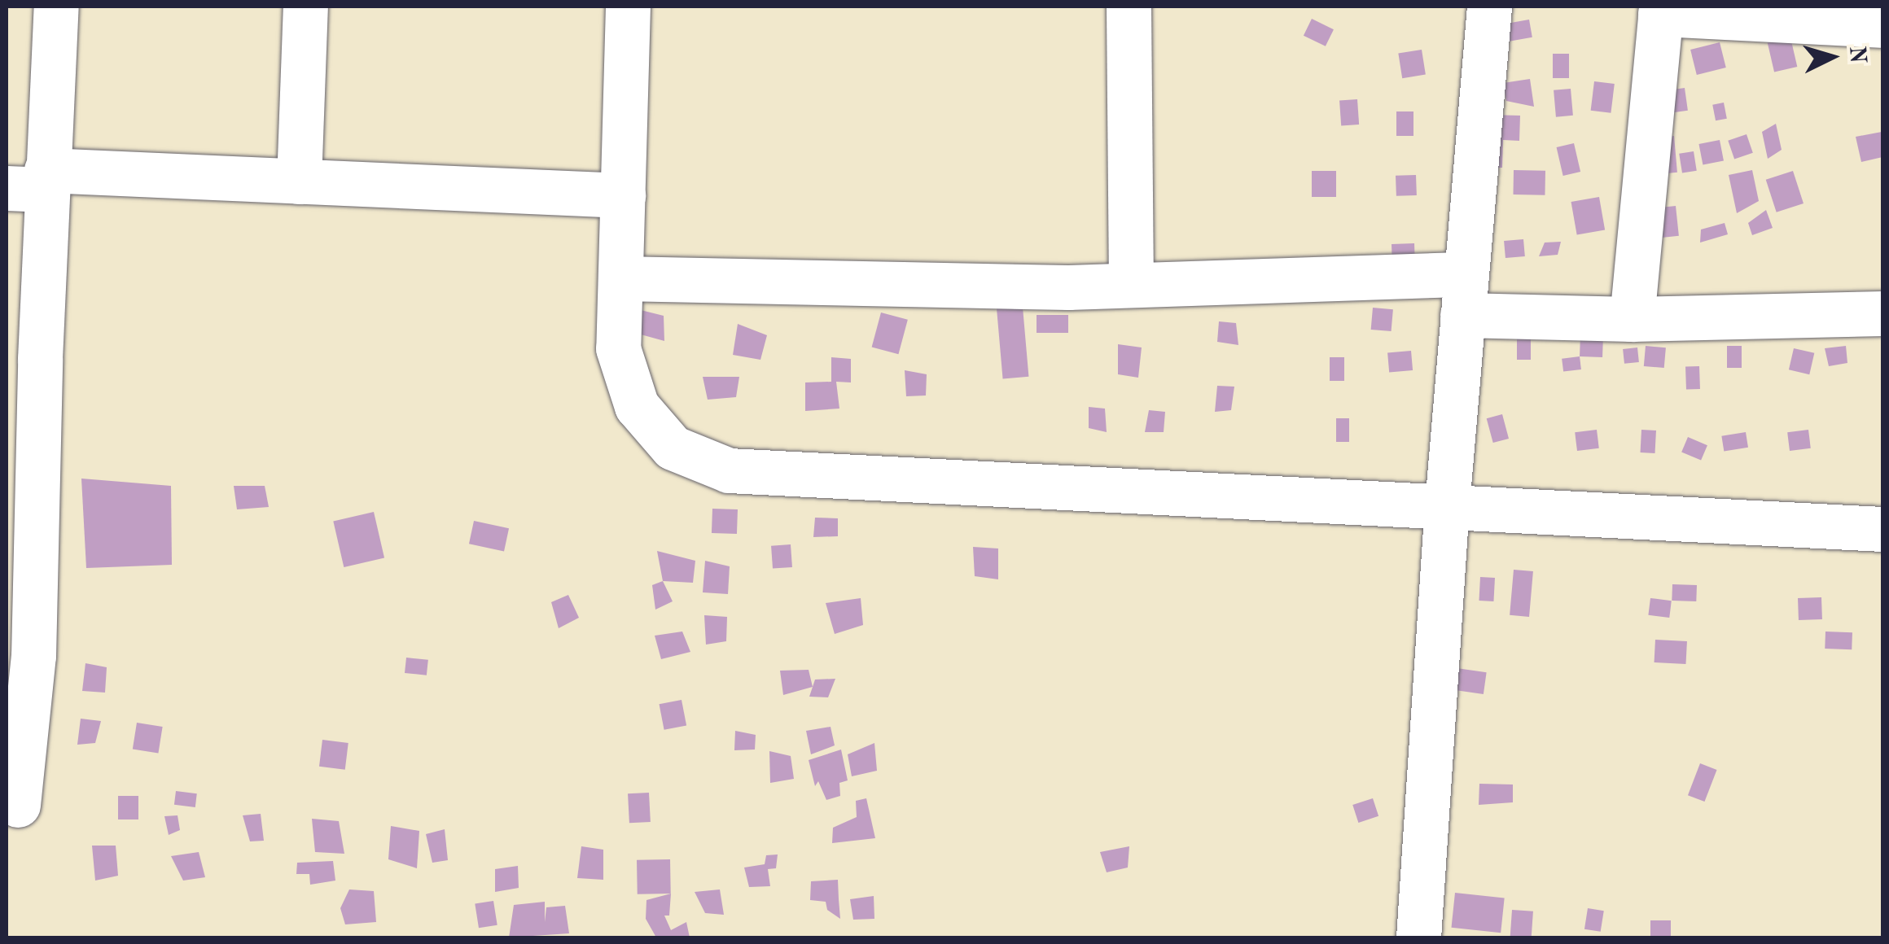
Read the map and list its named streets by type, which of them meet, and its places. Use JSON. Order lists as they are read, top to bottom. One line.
{"north":"right"}
